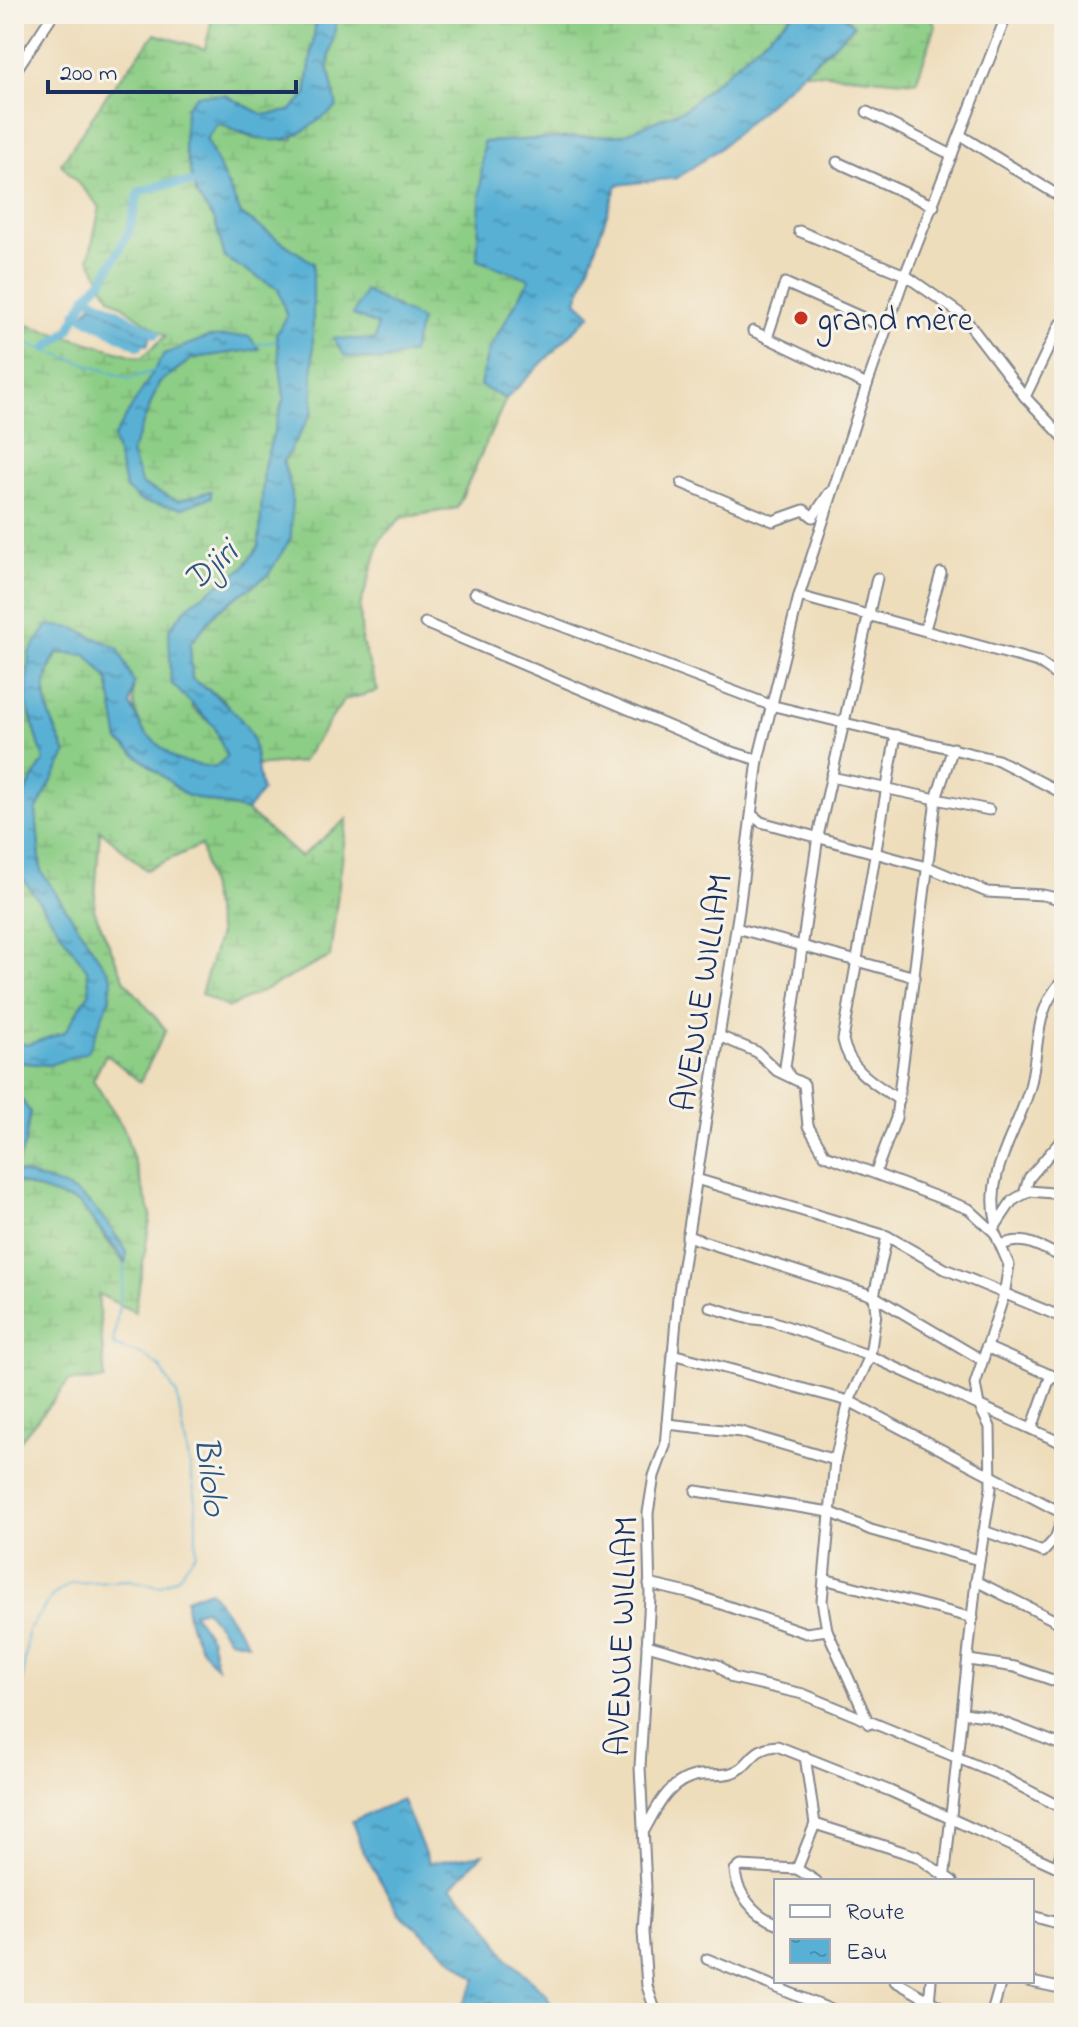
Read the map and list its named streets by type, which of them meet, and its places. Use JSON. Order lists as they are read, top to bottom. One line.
{"streets":{"street":["AVENUE WILLIAM"]},"water":["Djiri","Bilolo"],"places":["grand mère"],"legend":["Route","Eau"],"scale_bar":"200 m"}
